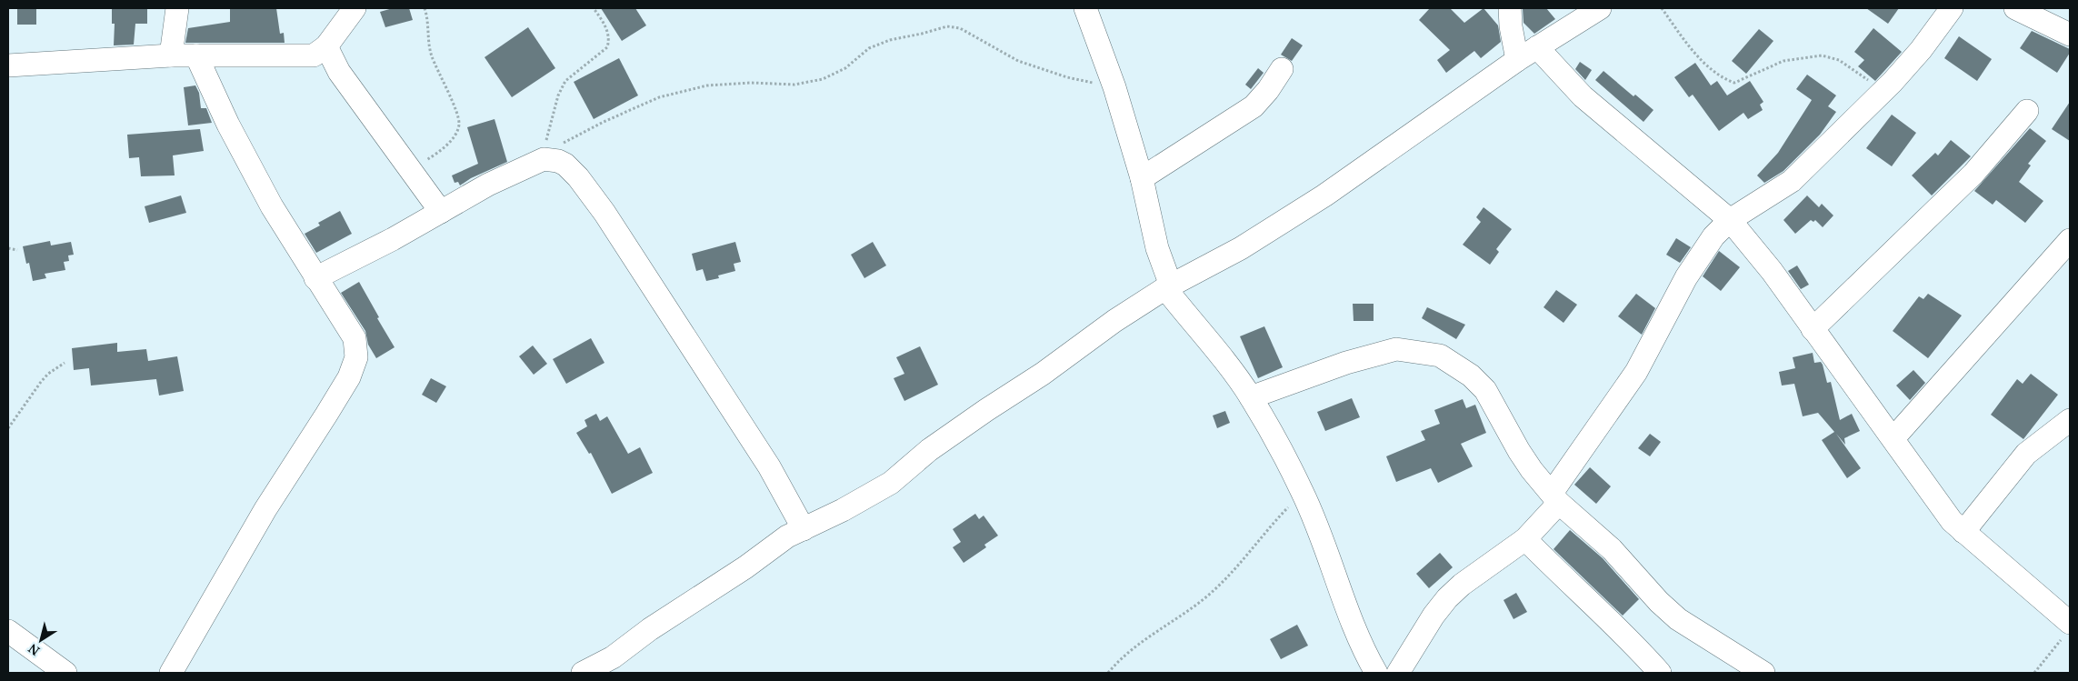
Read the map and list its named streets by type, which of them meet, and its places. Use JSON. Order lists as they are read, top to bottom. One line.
{"north":"bottom left"}
